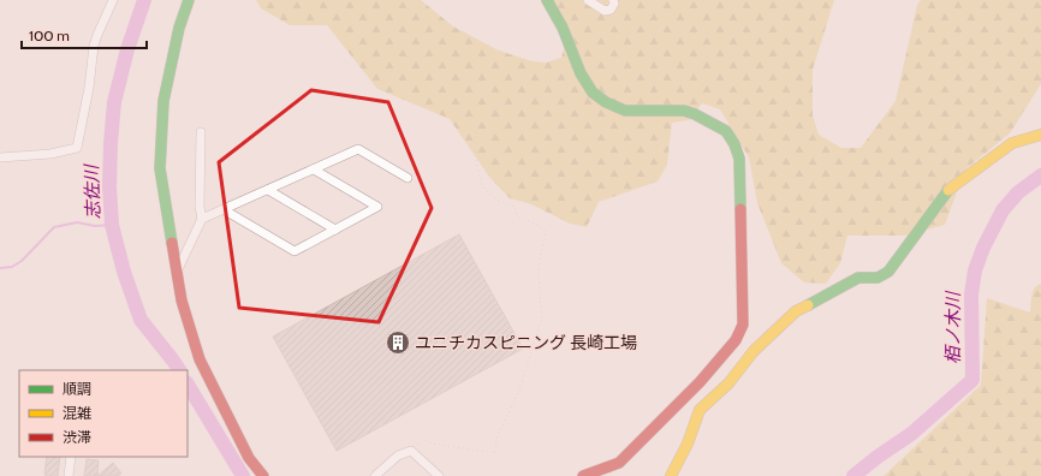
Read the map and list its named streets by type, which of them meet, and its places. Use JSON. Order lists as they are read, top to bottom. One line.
{"water":["志佐川","栢ノ木川"],"places":{"building":["ユニチカスピニング 長崎工場"]},"legend":["順調","混雑","渋滞"],"scale_bar":"100 m"}
